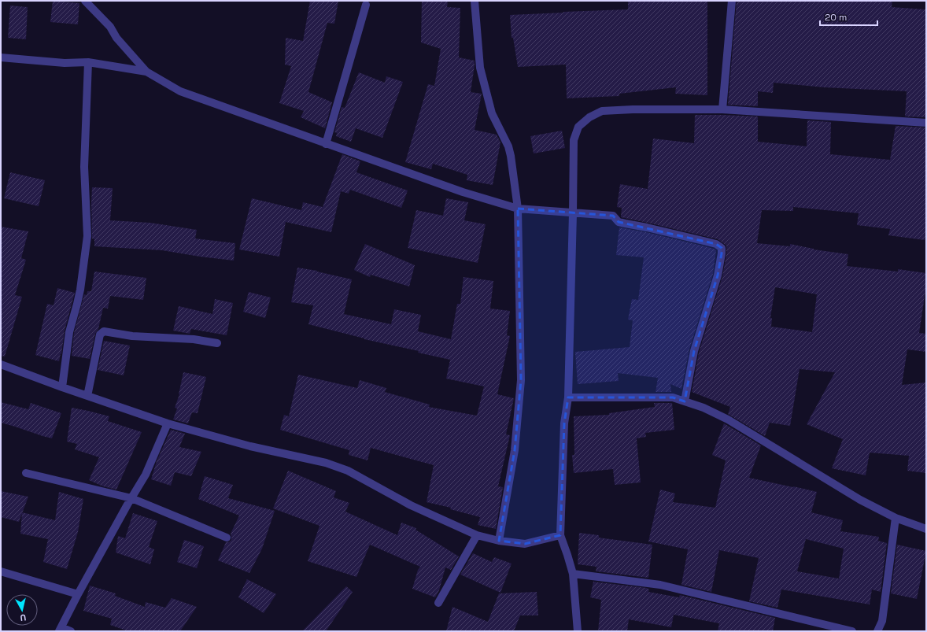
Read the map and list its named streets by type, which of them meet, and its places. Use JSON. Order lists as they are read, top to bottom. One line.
{"scale_bar":"20 m","north":"bottom"}
